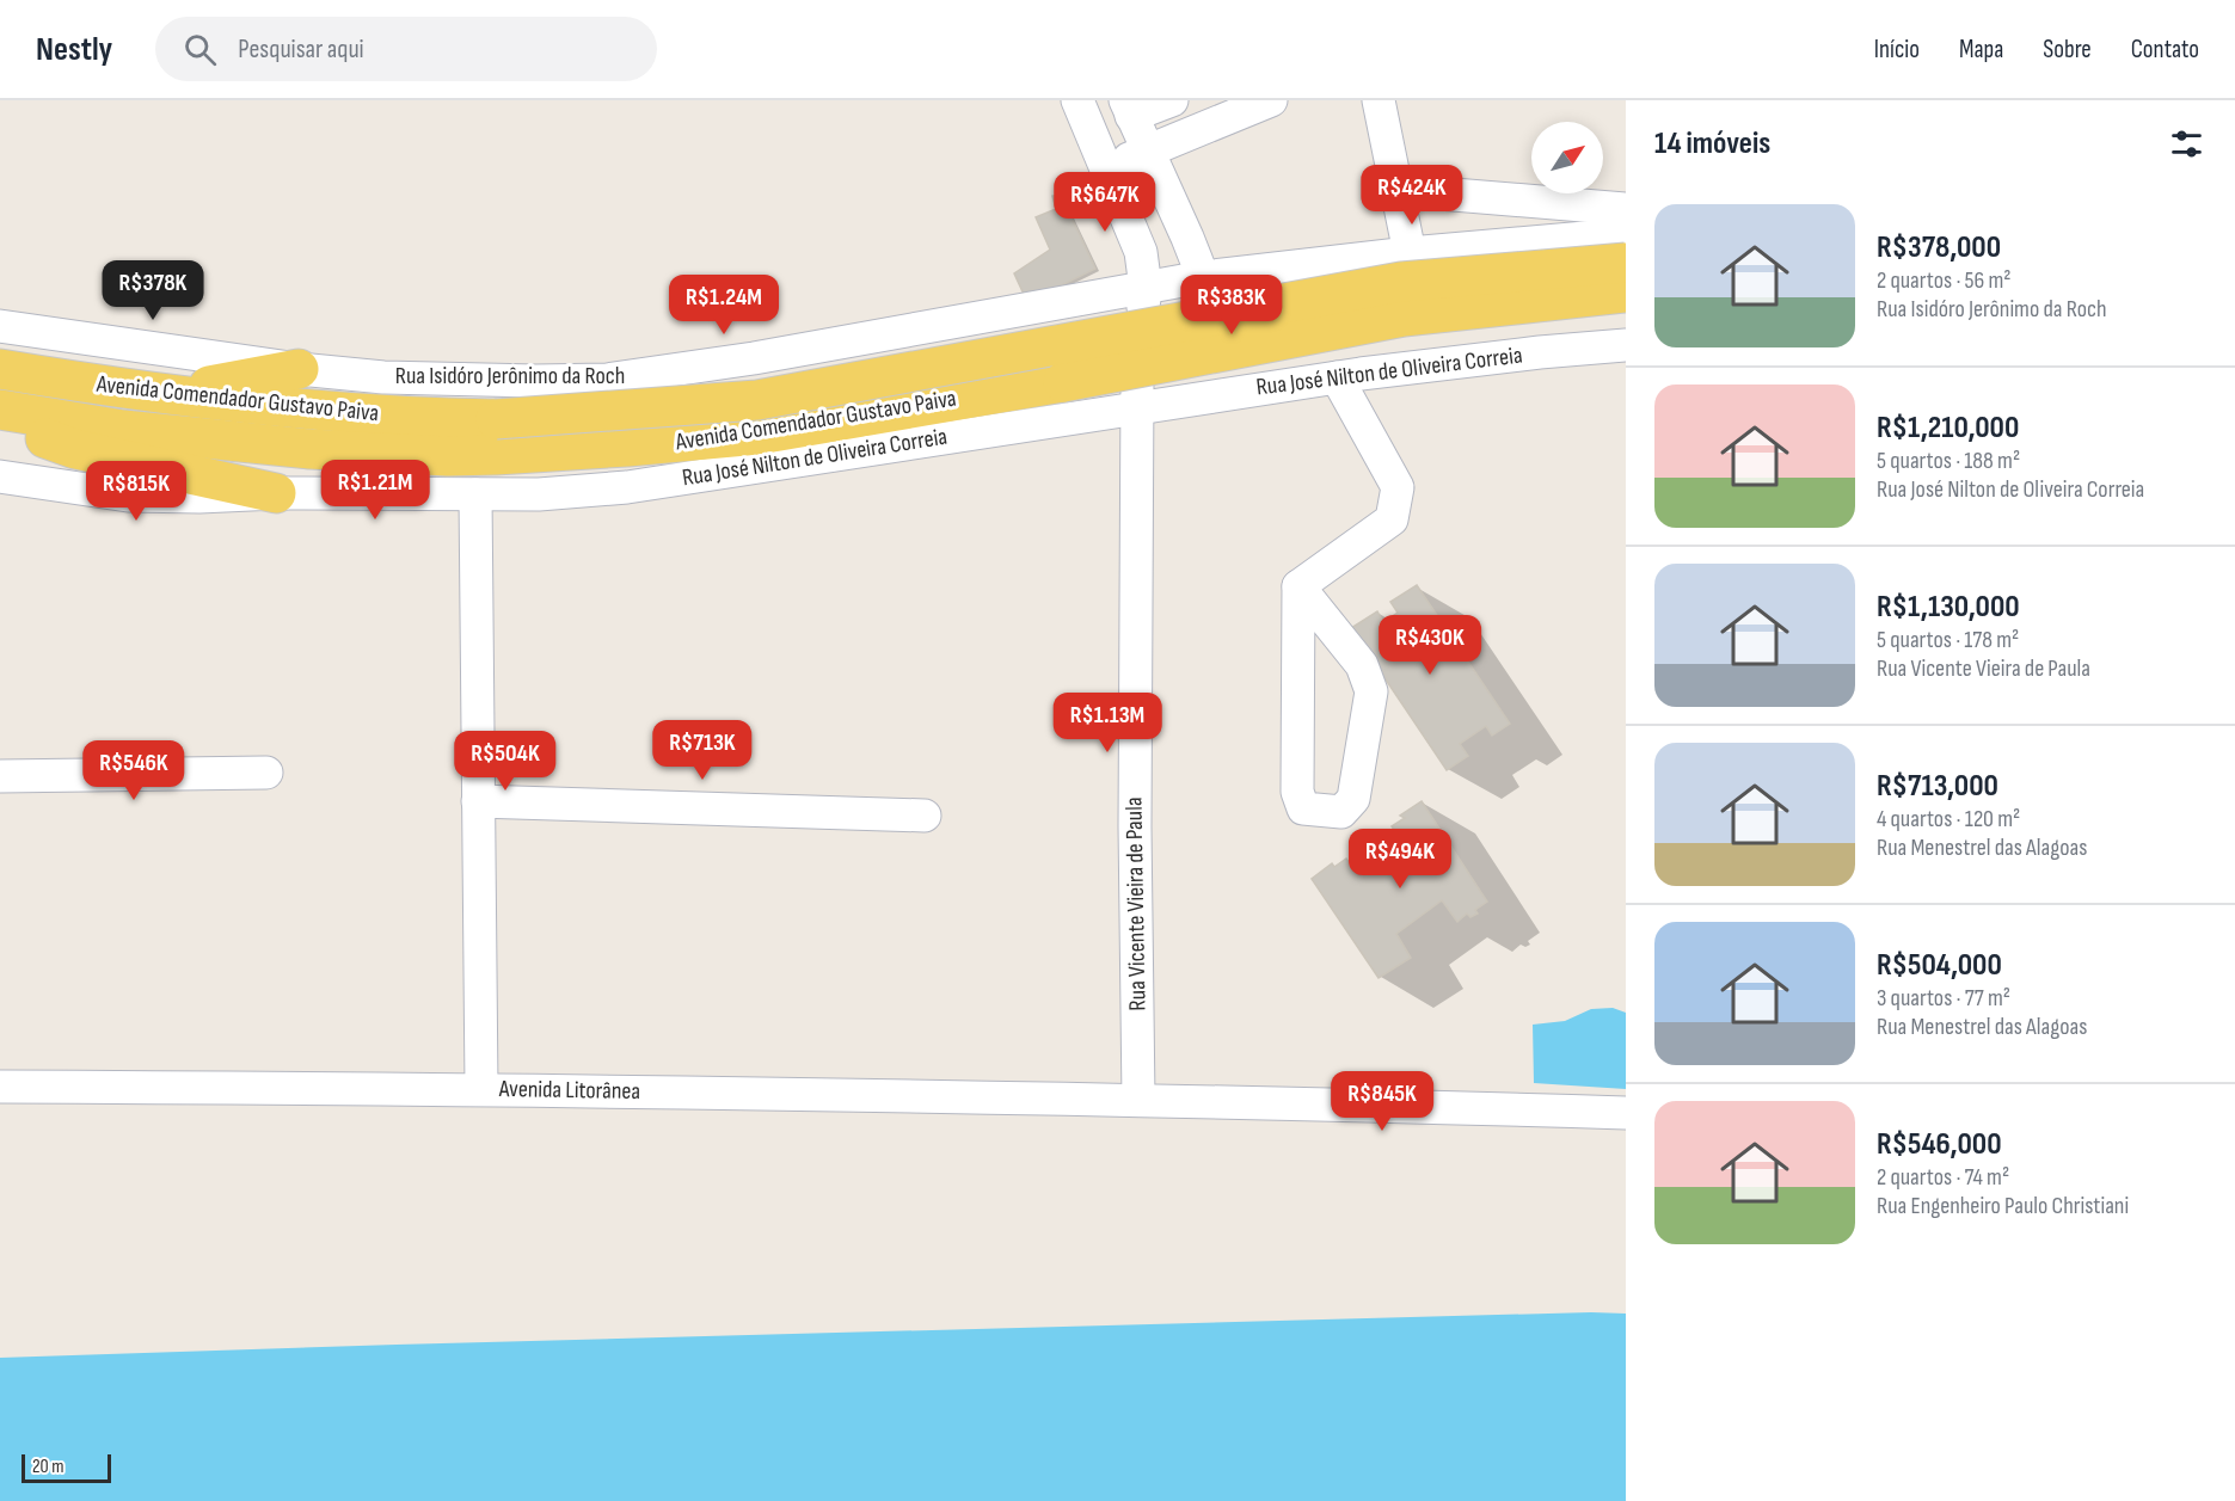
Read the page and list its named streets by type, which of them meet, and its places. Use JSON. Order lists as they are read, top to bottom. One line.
{"streets":{"main road":["Avenida Comendador Gustavo Paiva"],"street":["Rua José Nilton de Oliveira Correia","Rua Isidóro Jerônimo da Roch","Rua Vicente Vieira de Paula","Avenida Litorânea"]},"crossings":[["Rua José Nilton de Oliveira Correia","Rua Vicente Vieira de Paula"],["Rua Isidóro Jerônimo da Roch","Rua Vicente Vieira de Paula"],["Rua Vicente Vieira de Paula","Avenida Litorânea"]],"scale_bar":"20 m","north":"top right","page":{"header":"Nestly","search":"Pesquisar aqui","nav":["Início","Mapa","Sobre","Contato"],"heading":"14 imóveis","price":["R$424K","R$647K","R$378K","R$1.24M","R$383K","R$1.21M","R$815K","R$430K","R$1.13M","R$713K","R$504K","R$546K","R$494K","R$845K"],"list":[{"name":"R$378,000","note":"2 quartos · 56 m² · Rua Isidóro Jerônimo da Roch"},{"name":"R$1,210,000","note":"5 quartos · 188 m² · Rua José Nilton de Oliveira Correia"},{"name":"R$1,130,000","note":"5 quartos · 178 m² · Rua Vicente Vieira de Paula"},{"name":"R$713,000","note":"4 quartos · 120 m² · Rua Menestrel das Alagoas"},{"name":"R$504,000","note":"3 quartos · 77 m² · Rua Menestrel das Alagoas"},{"name":"R$546,000","note":"2 quartos · 74 m² · Rua Engenheiro Paulo Christiani"}],"scale":"20 m"}}
